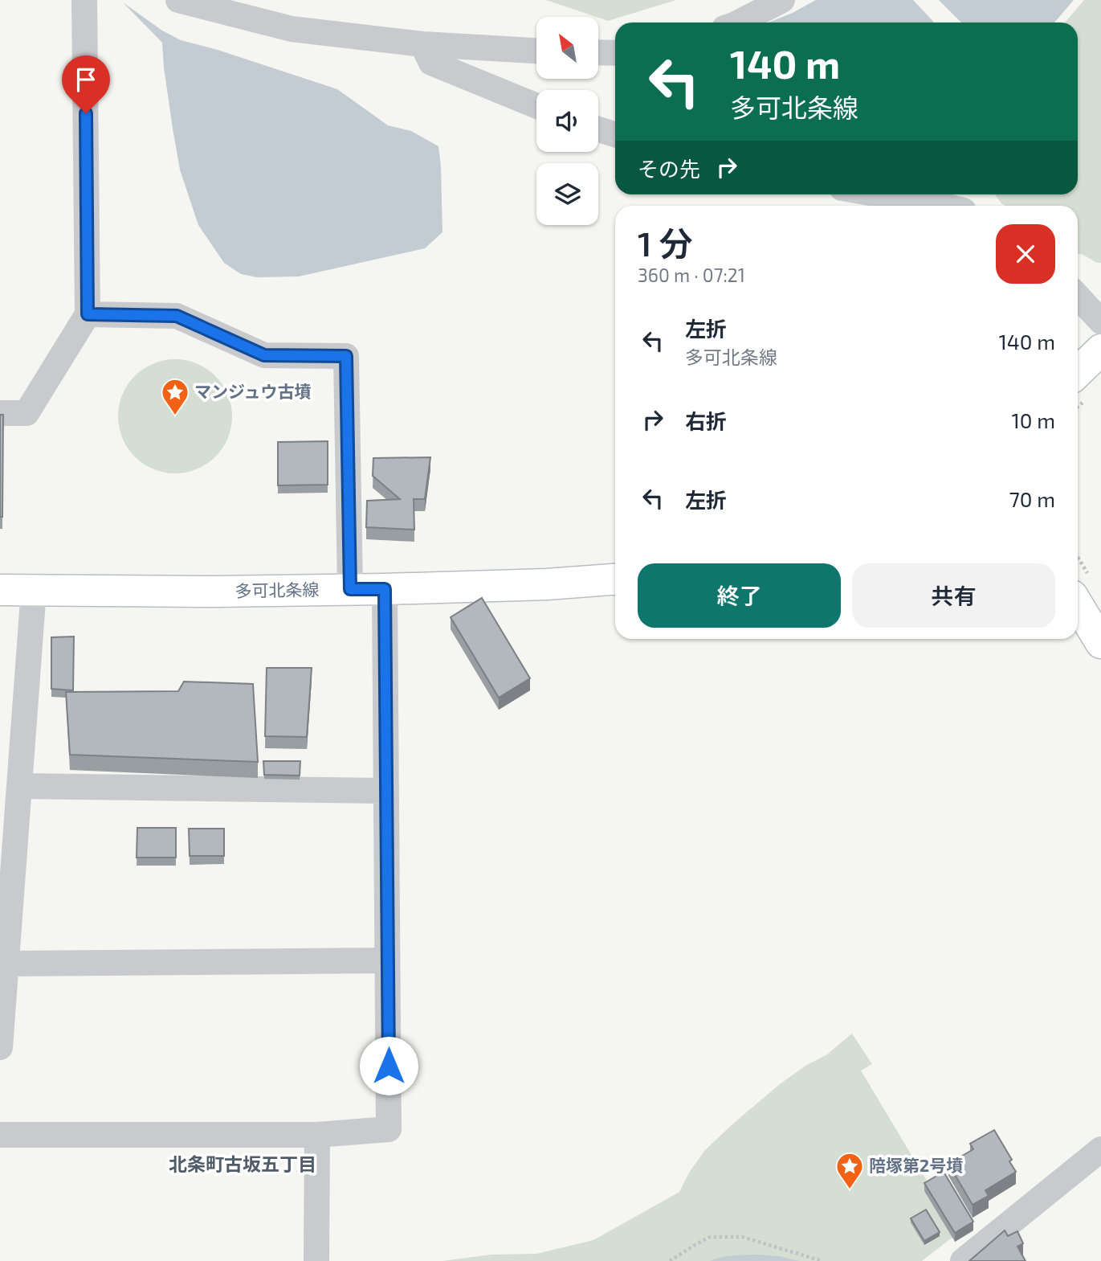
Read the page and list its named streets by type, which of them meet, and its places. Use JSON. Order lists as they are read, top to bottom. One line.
{"streets":{"main road":["多可北条線"]},"districts":["北条町古坂五丁目"],"places":{"place":["マンジュウ古墳","陪塚第2号墳"]},"north":"top left","page":{"turn":["140 m","多可北条線"],"then":"その先","heading":["1 分","360 m · 07:21"],"list":[{"name":"左折","note":"多可北条線","value":"140 m"},{"name":"右折","value":"10 m"},{"name":"左折","value":"70 m"}],"buttons":["終了","共有"]}}
